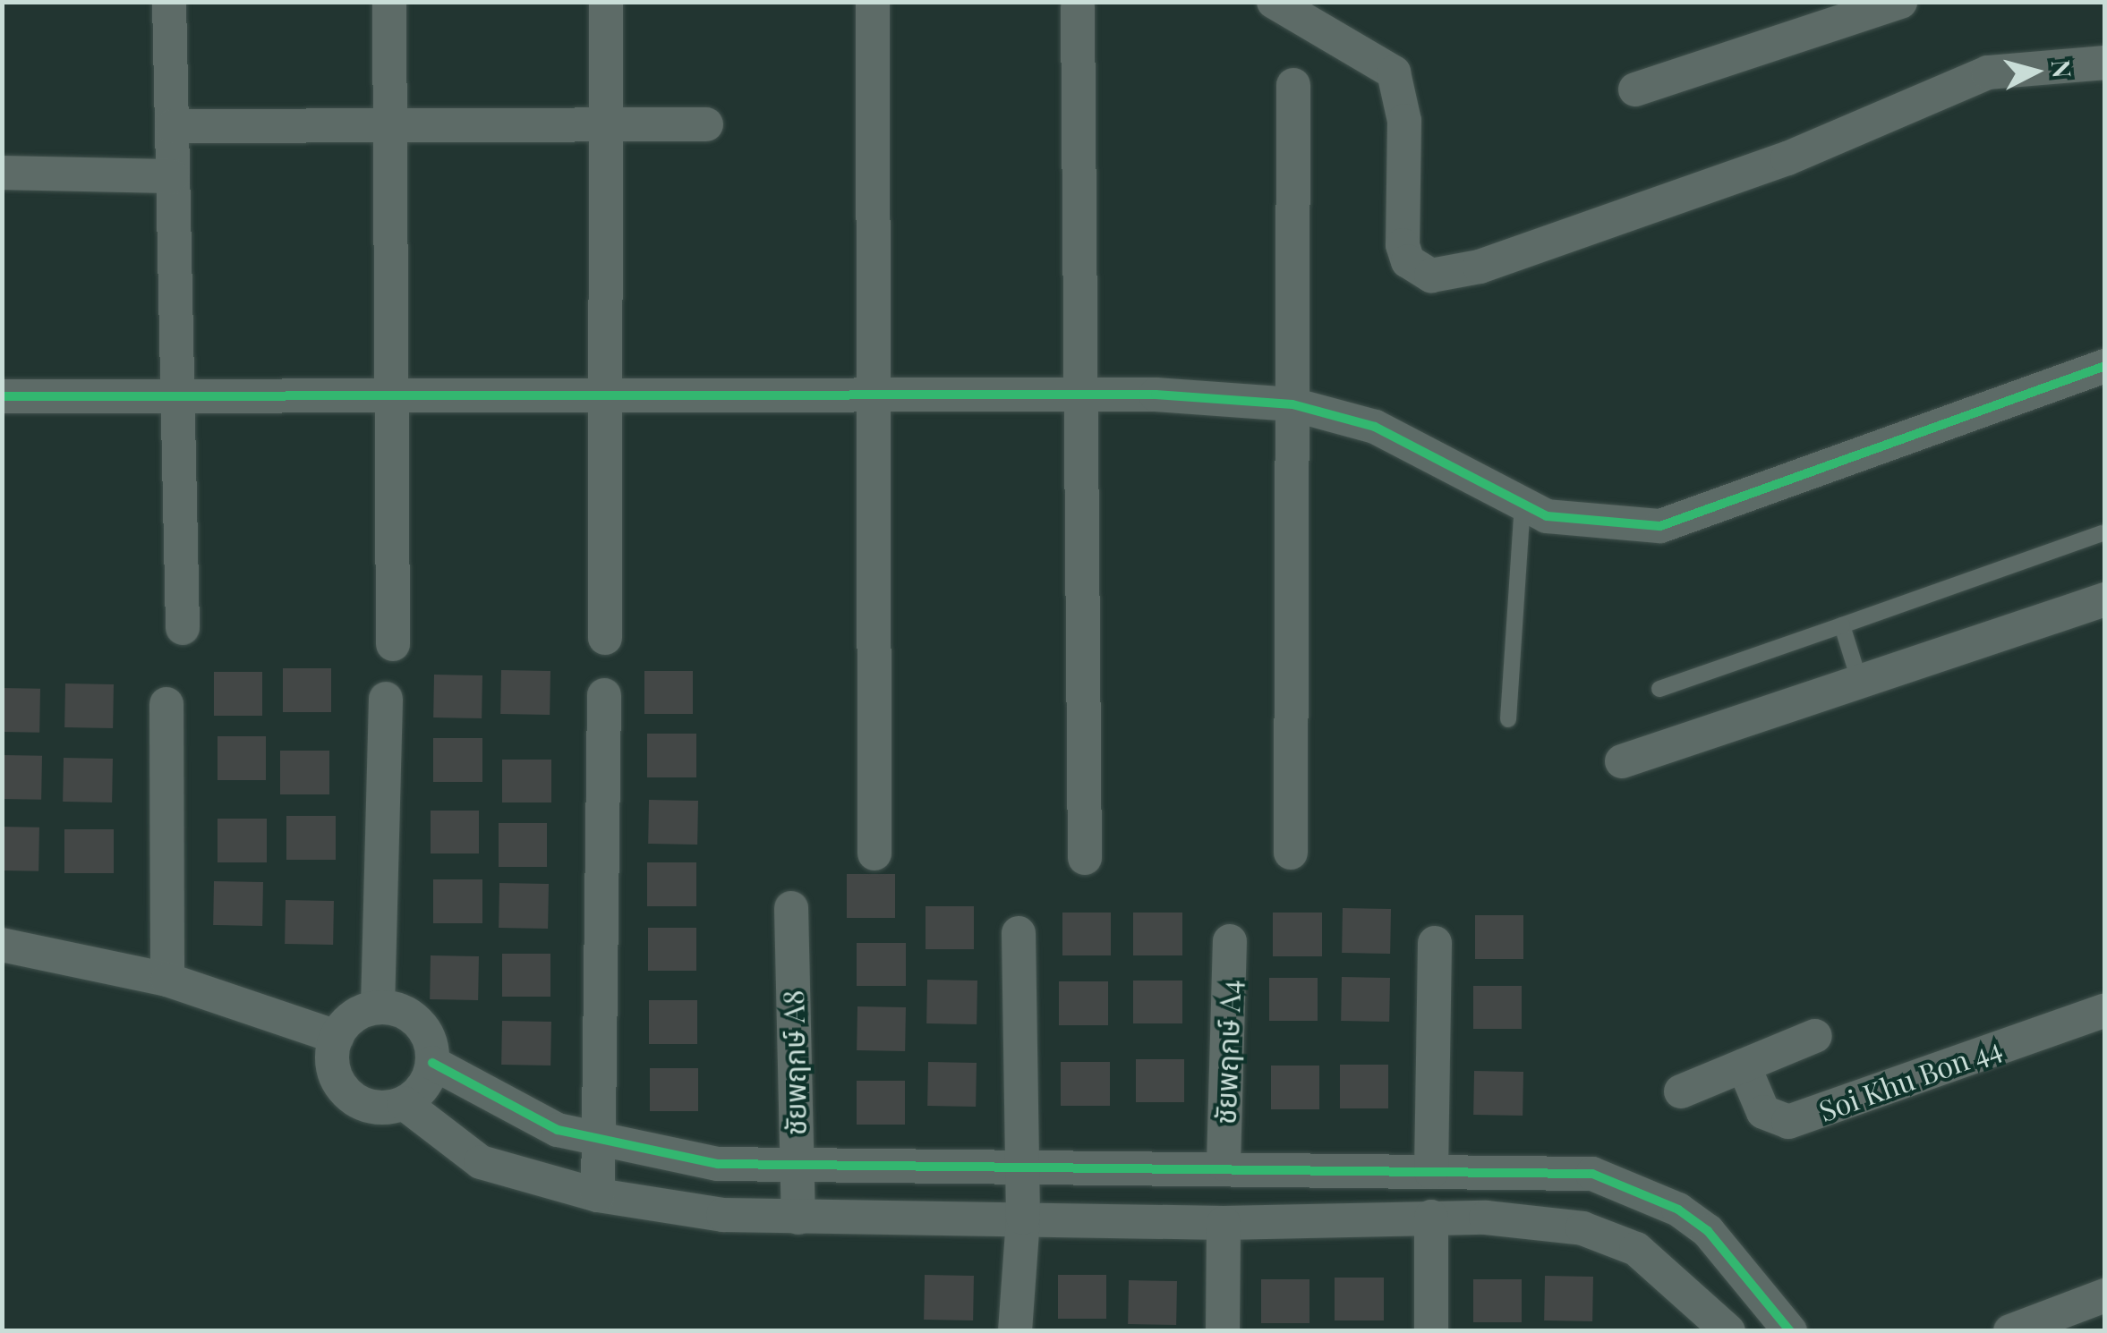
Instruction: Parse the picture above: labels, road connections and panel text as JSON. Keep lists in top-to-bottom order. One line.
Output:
{"streets":{"street":["ชัยพฤกษ์ A4","ชัยพฤกษ์ A8","Soi Khu Bon 44"]},"north":"right"}
